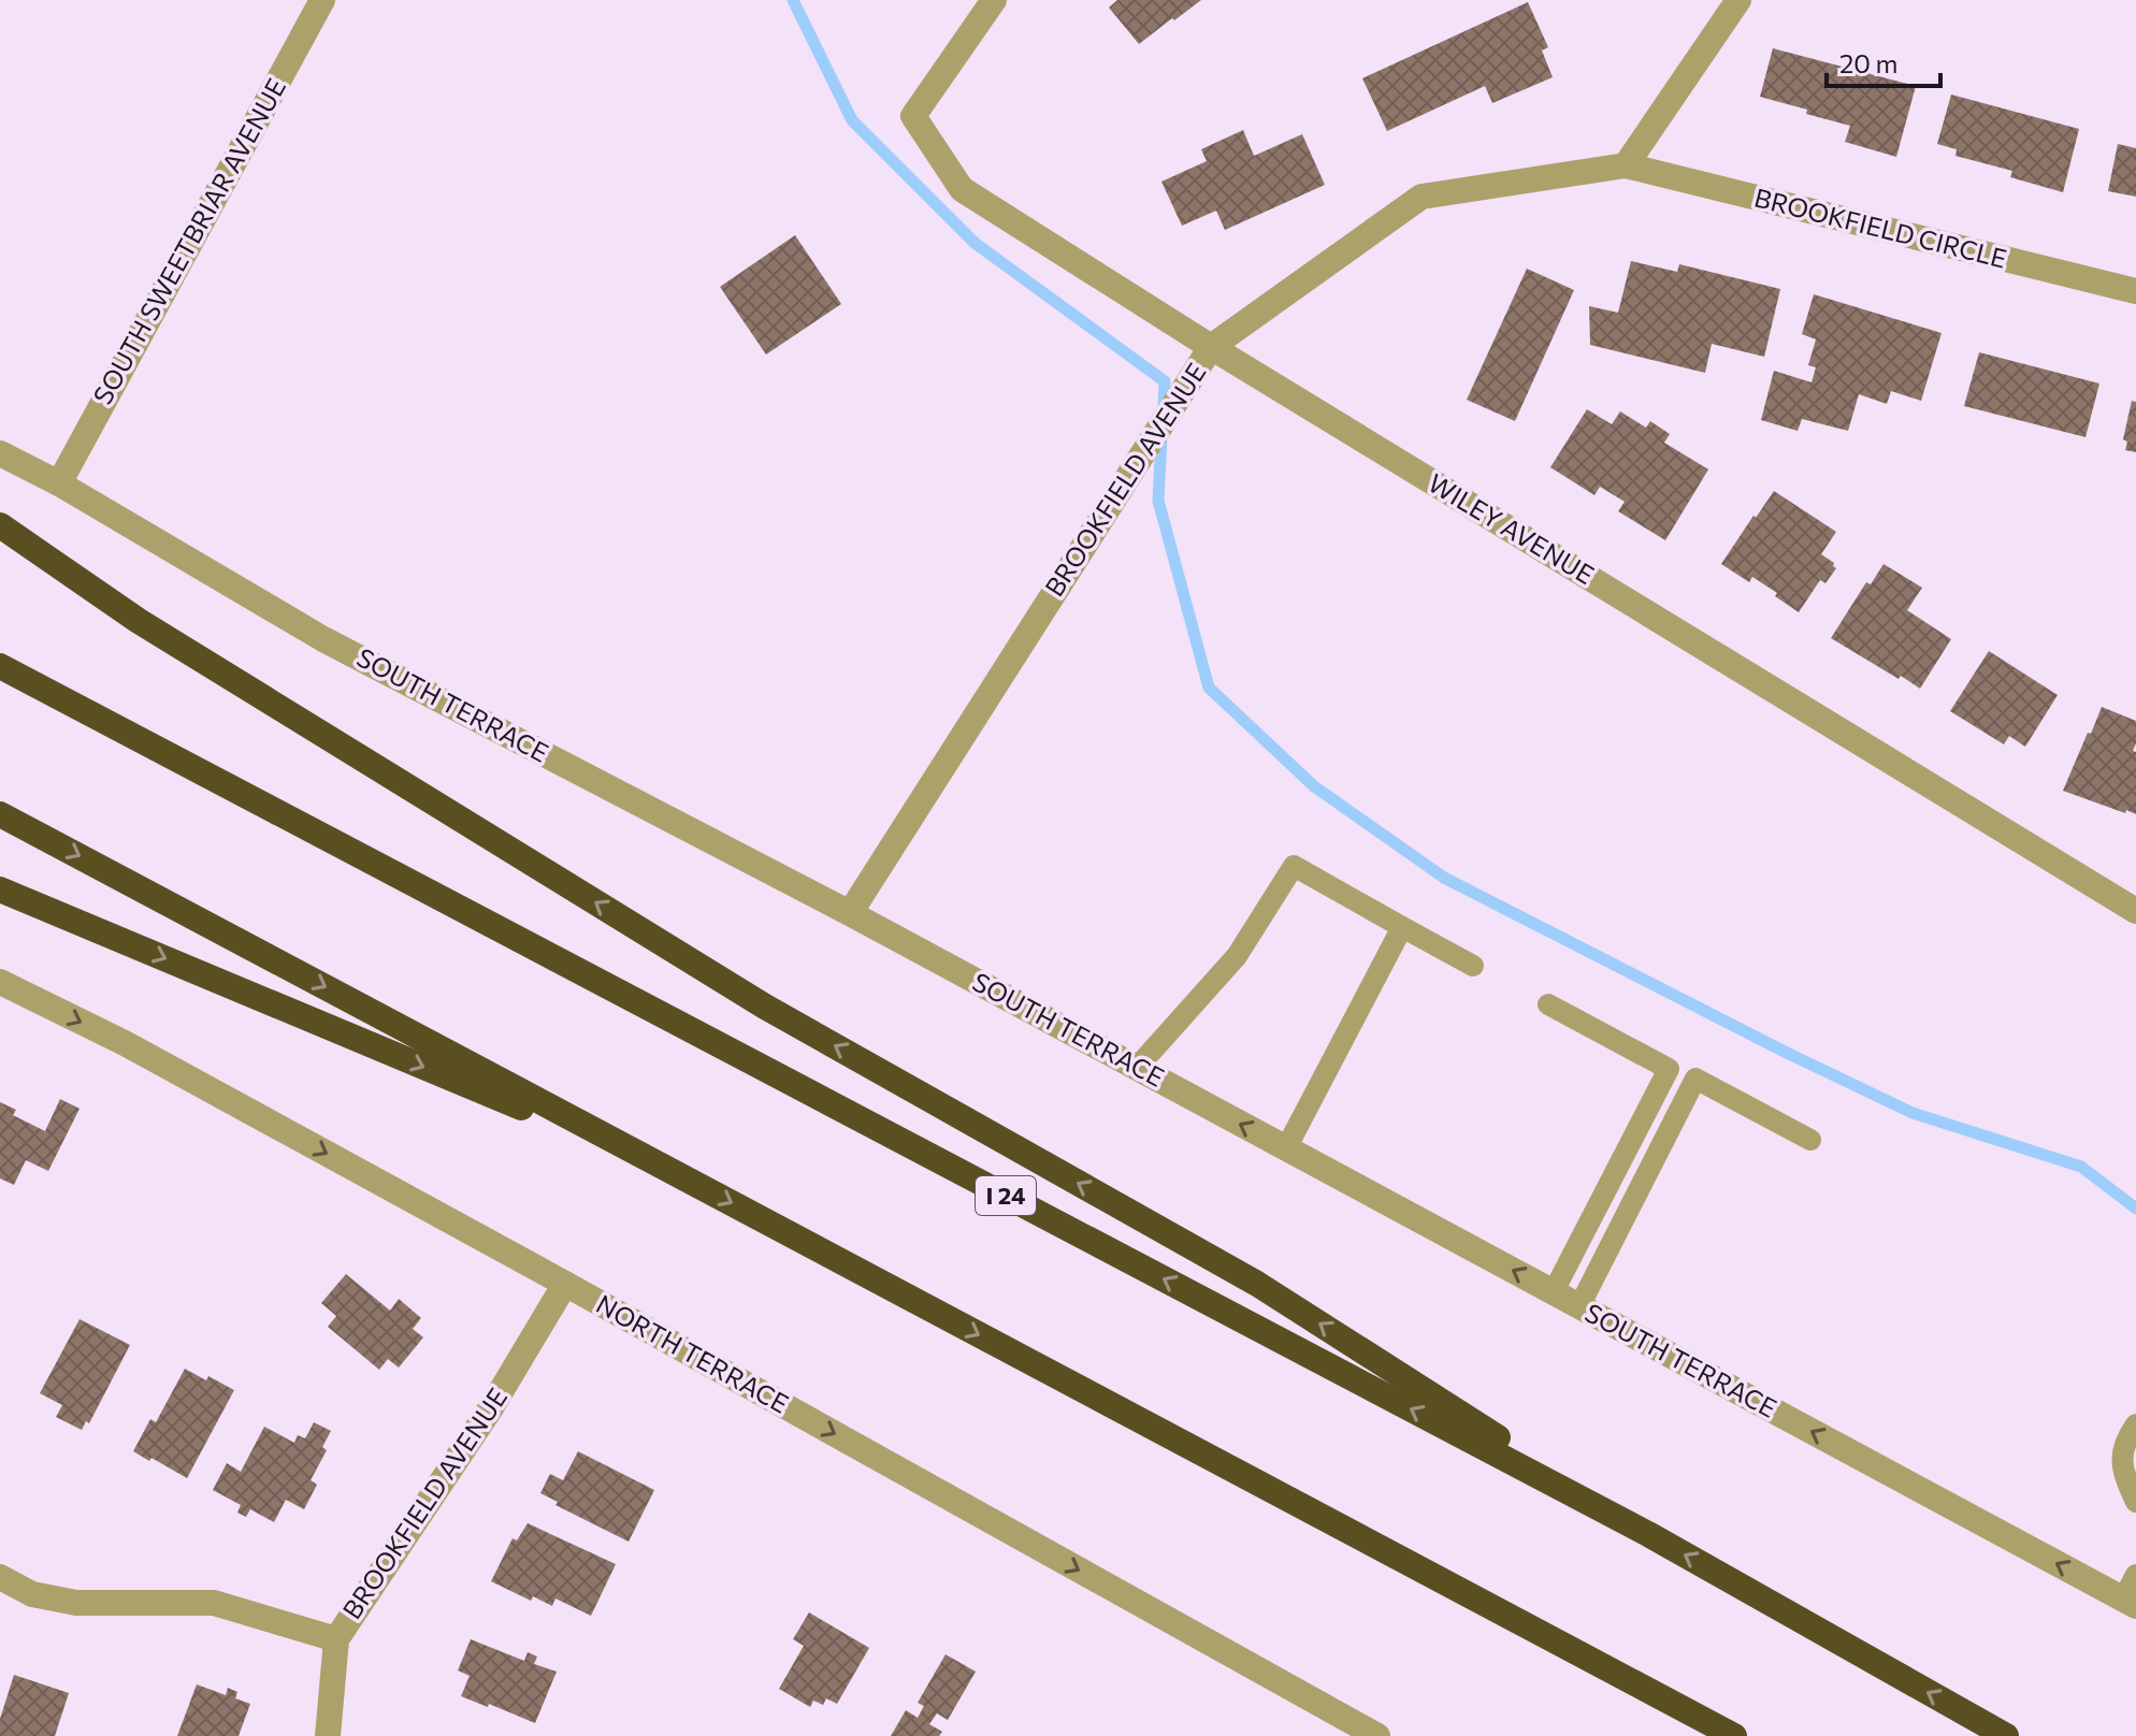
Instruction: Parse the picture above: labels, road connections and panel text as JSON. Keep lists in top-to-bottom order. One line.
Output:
{"streets":{"highway":["I 24"],"street":["BROOKFIELD CIRCLE","SOUTH SWEETBRIAR AVENUE","BROOKFIELD AVENUE","WILEY AVENUE","SOUTH TERRACE","NORTH TERRACE"]},"crossings":[["BROOKFIELD CIRCLE","BROOKFIELD AVENUE"],["SOUTH SWEETBRIAR AVENUE","SOUTH TERRACE"],["BROOKFIELD AVENUE","WILEY AVENUE"],["BROOKFIELD AVENUE","SOUTH TERRACE"],["BROOKFIELD AVENUE","NORTH TERRACE"]],"one_way":["SOUTH TERRACE","NORTH TERRACE"],"scale_bar":"20 m"}
